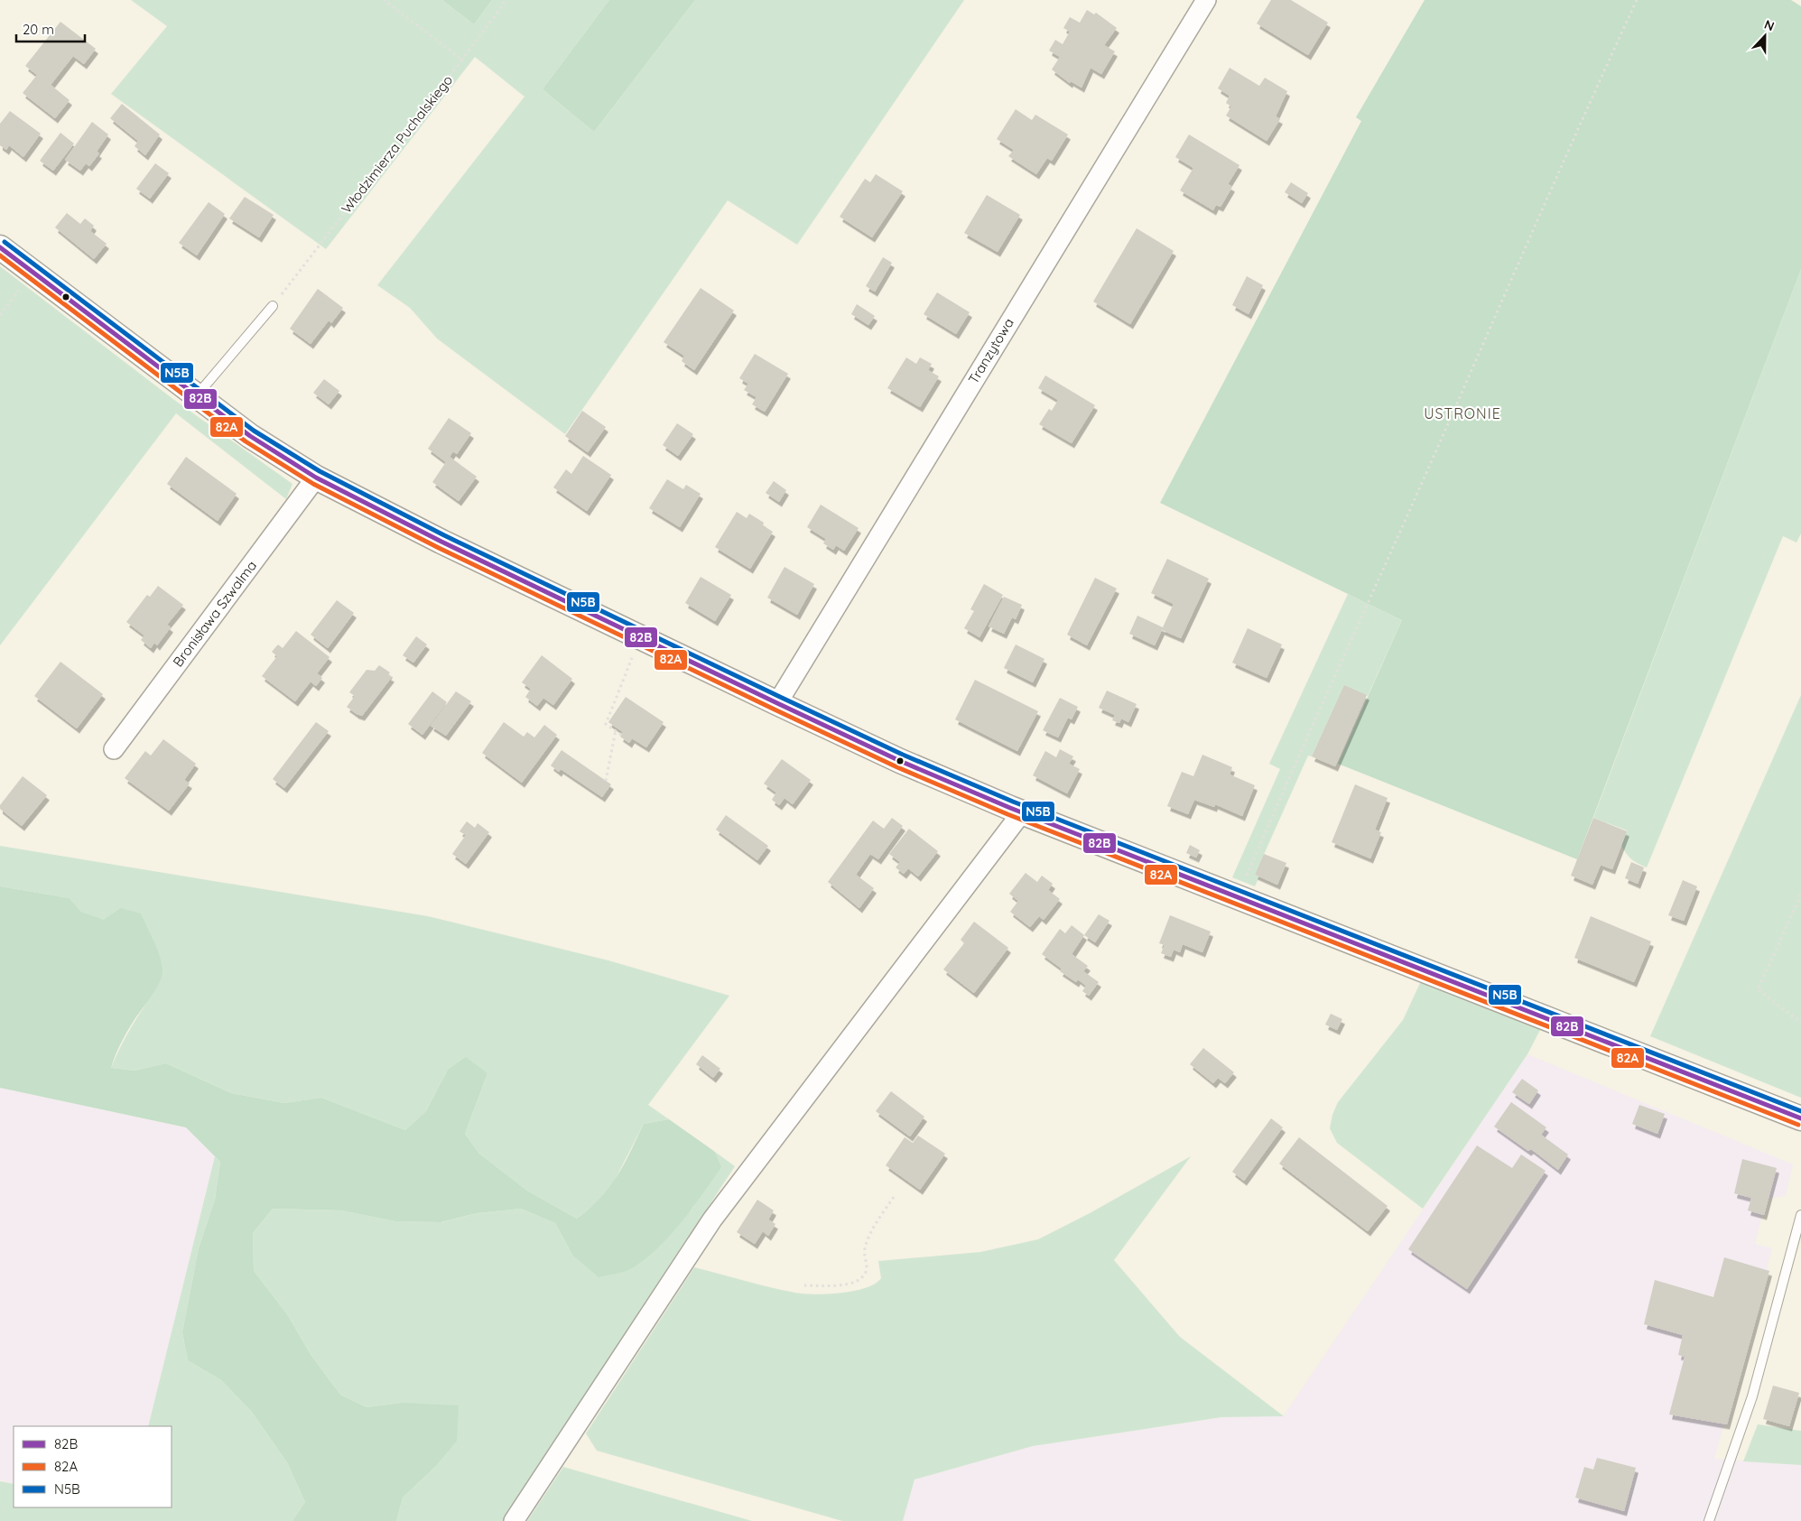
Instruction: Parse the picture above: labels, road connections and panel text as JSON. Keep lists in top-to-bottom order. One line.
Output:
{"streets":{"street":["Tranzytowa","Bronisława Szwalma"]},"districts":["USTRONIE"],"lines":["transit line N5B","transit line 82B","transit line 82A"],"legend":["82B","82A","N5B"],"scale_bar":"20 m","north":"top"}
